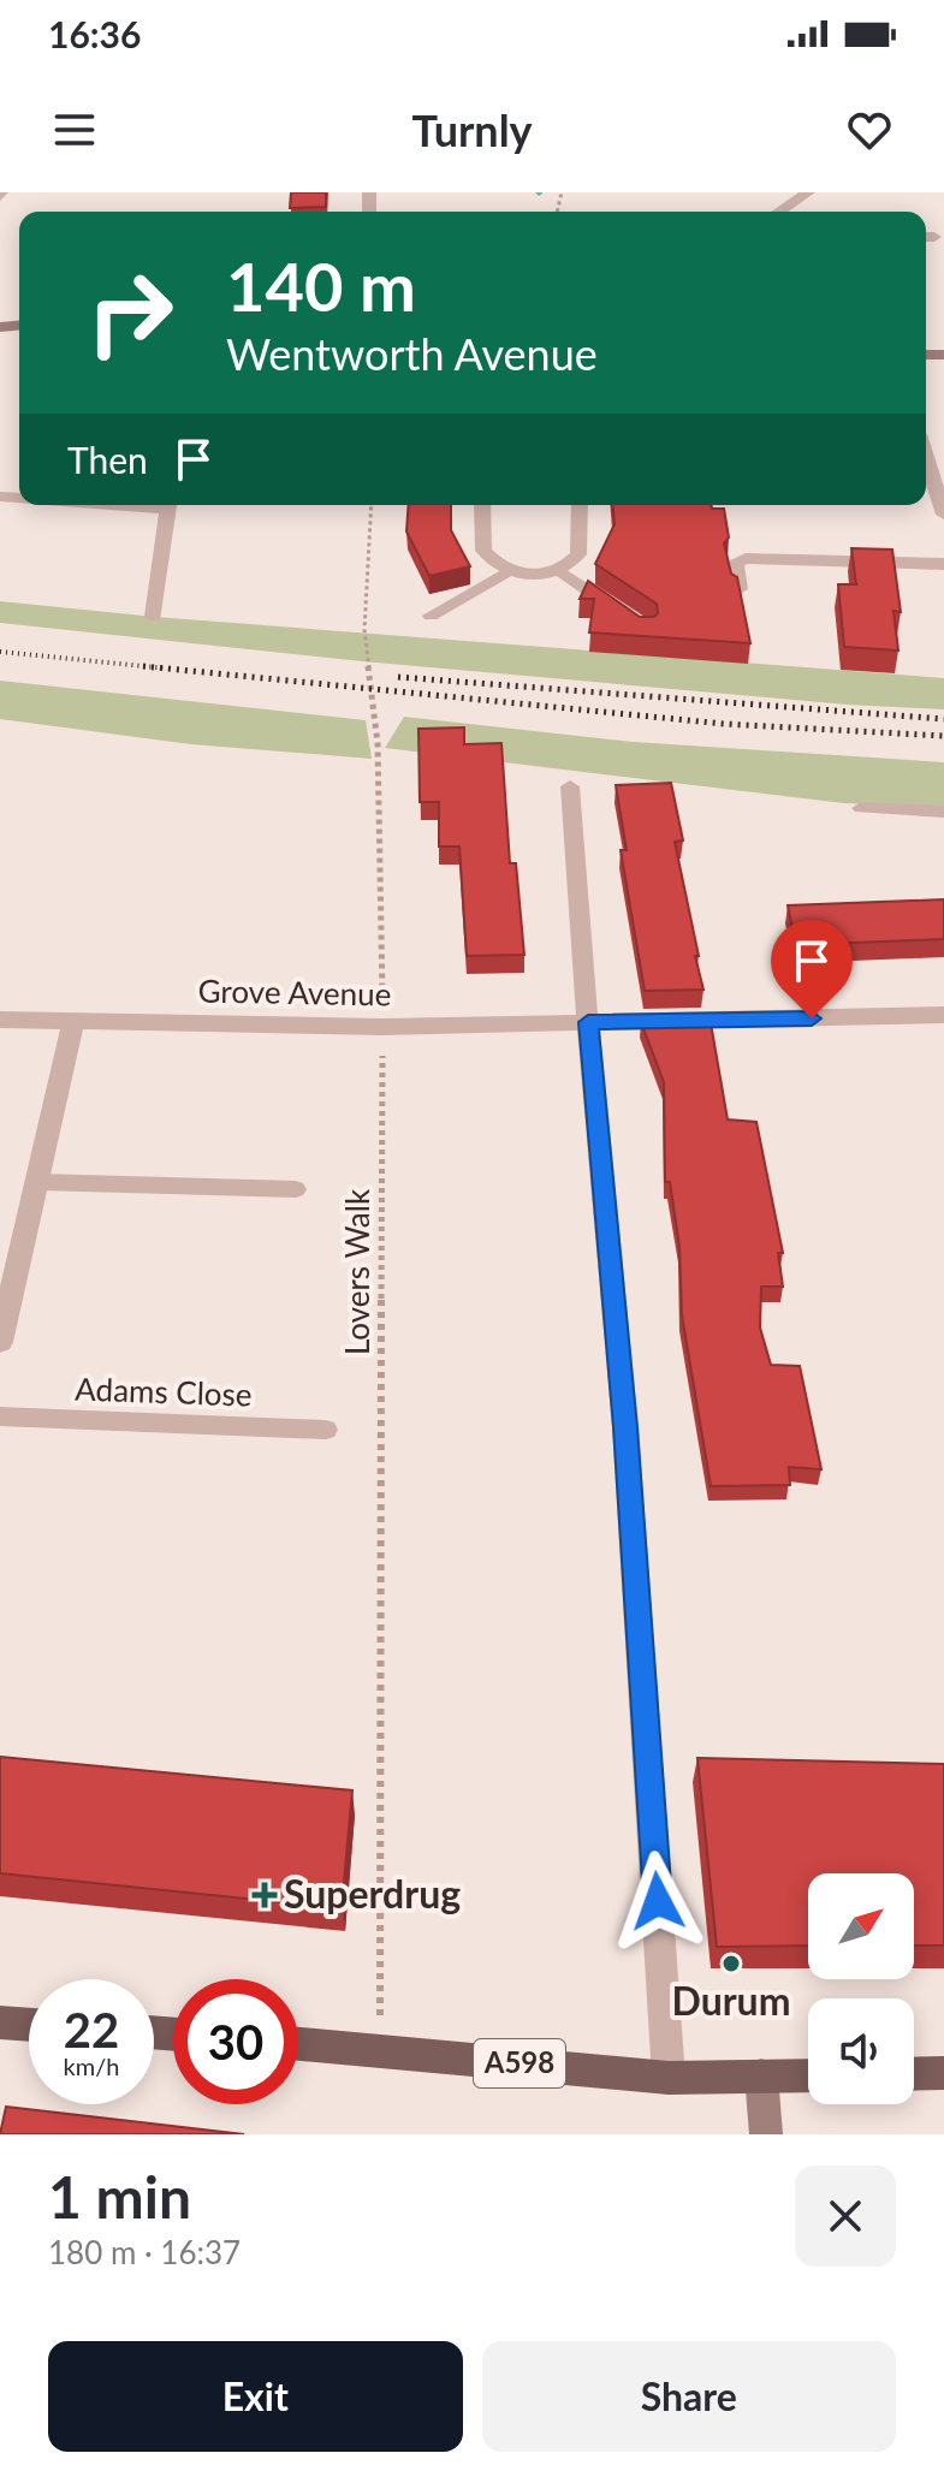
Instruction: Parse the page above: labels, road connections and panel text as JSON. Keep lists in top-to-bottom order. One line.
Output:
{"streets":{"main road":["A598"],"street":["Grove Avenue"],"lane":["Adams Close"],"path":["Lovers Walk"]},"crossings":[["Grove Avenue","Lovers Walk"],["Lovers Walk","A598"]],"places":{"health":["Superdrug"],"other":["Durum"]},"north":"top right","page":{"status":"16:36","header":"Turnly","turn":["140 m","Wentworth Avenue"],"then":"Then","speed":"22 km/h","limit":"30","heading":["1 min","180 m · 16:37"],"buttons":["Exit","Share"]}}
